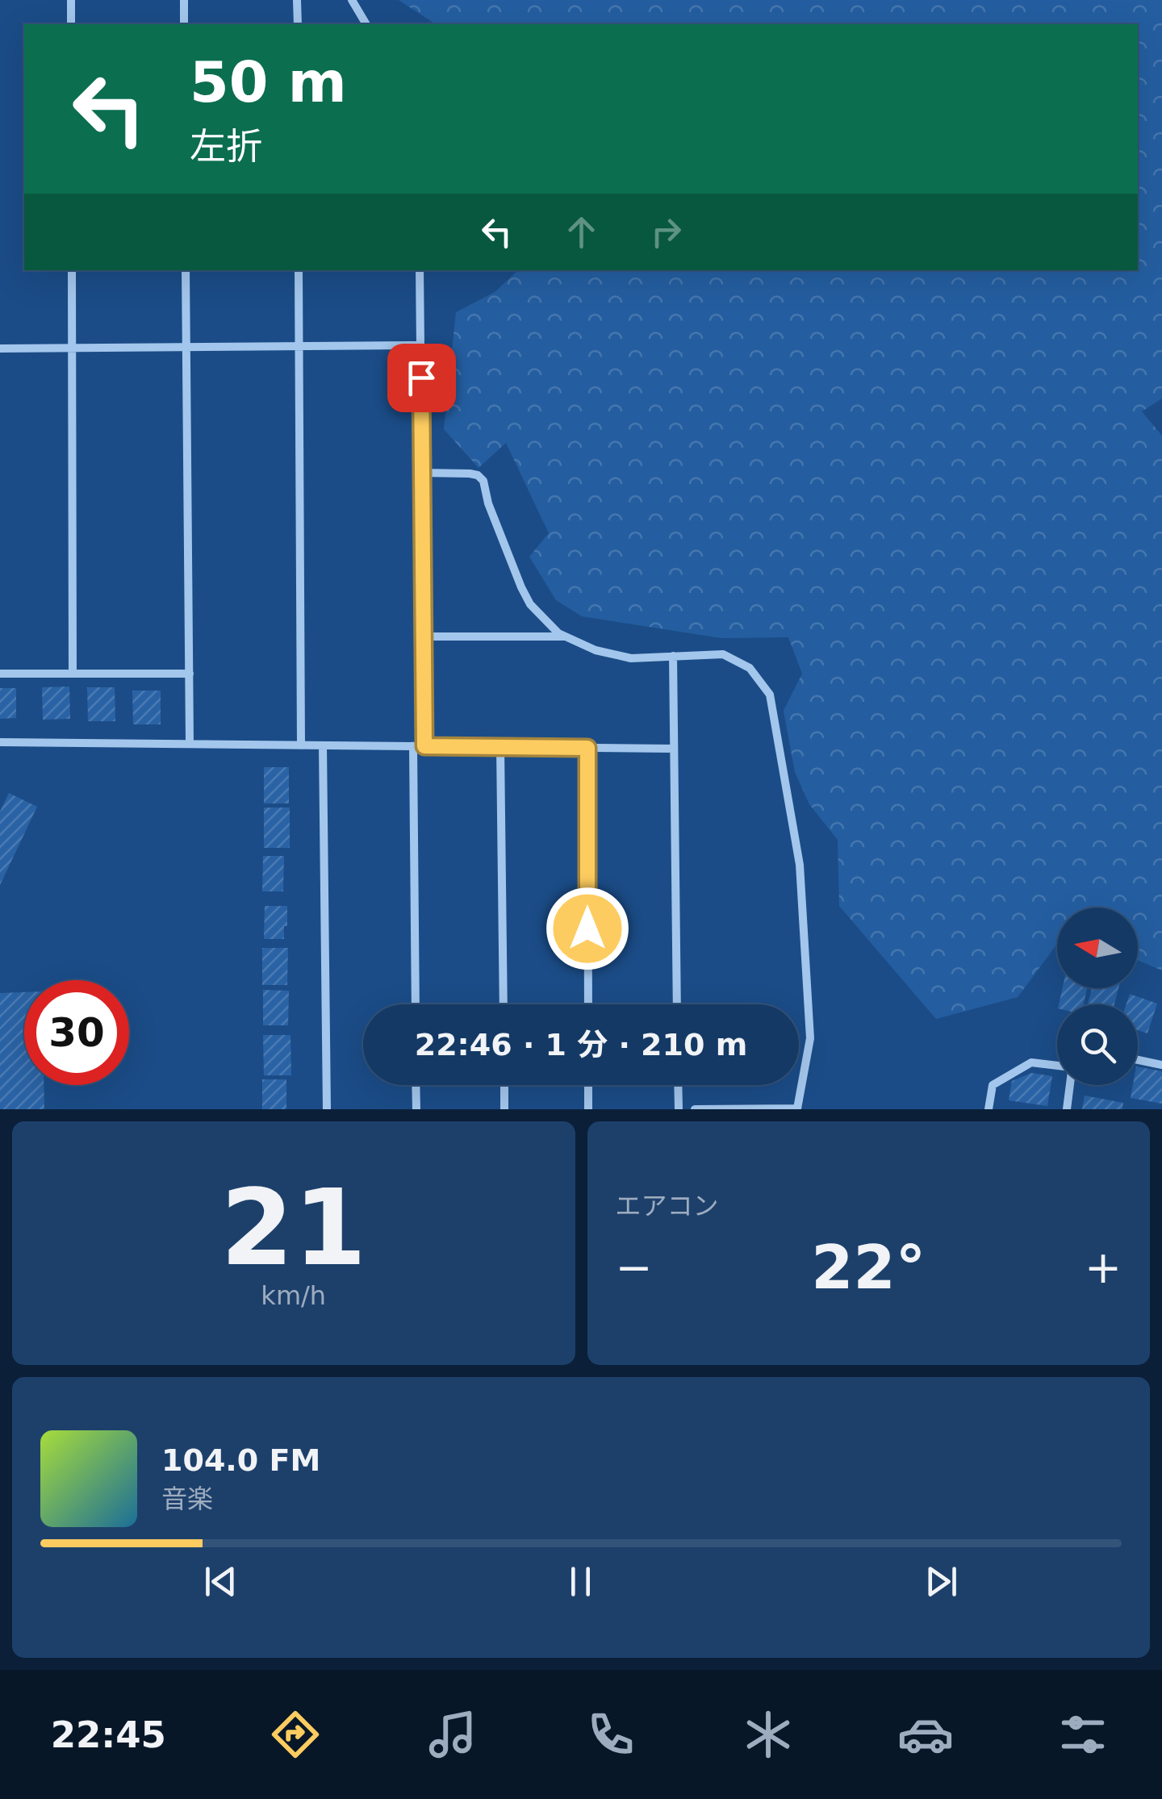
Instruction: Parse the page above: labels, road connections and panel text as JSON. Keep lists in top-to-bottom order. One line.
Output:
{"north":"left","page":{"turn":["50 m","左折"],"limit":"30","trip":"22:46 · 1 分 · 210 m","tile":[["21","km/h"],"エアコン"],"heat":["−","22°","+"],"song":["104.0 FM","音楽"],"tabs":"22:45"}}
